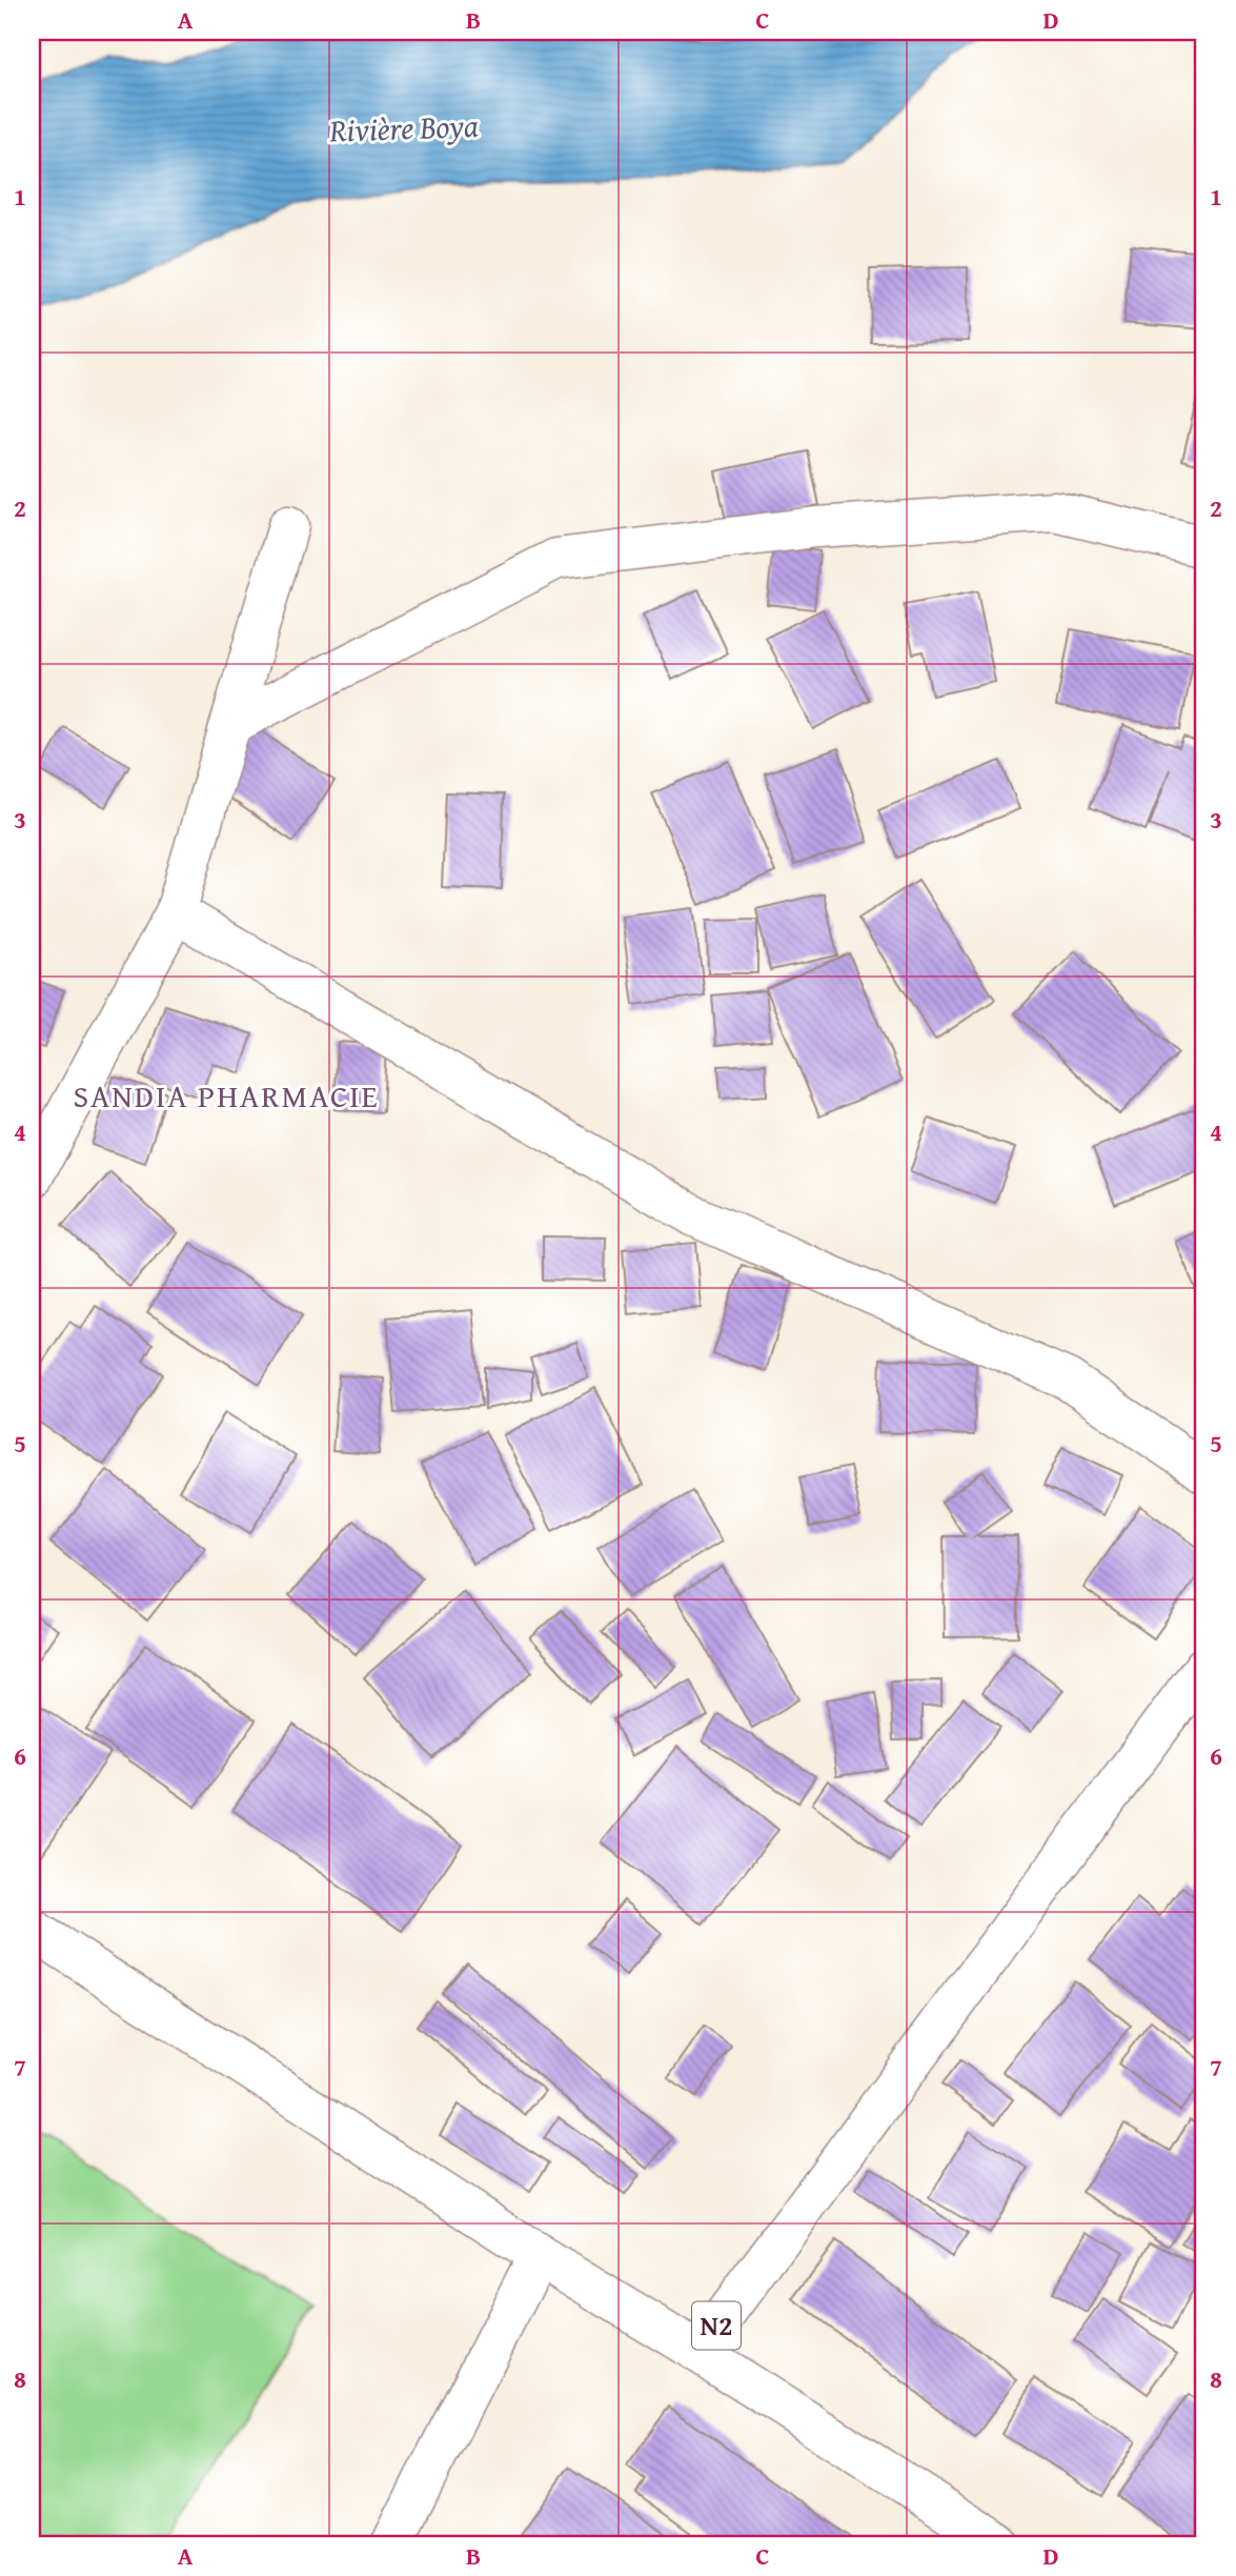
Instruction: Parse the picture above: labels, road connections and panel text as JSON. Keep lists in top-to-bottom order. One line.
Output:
{"streets":{"main road":["N2"]},"districts":["SANDIA PHARMACIE"],"water":["Rivière Boya"],"grid":{"columns":["A","B","C","D"],"rows":["1","2","3","4","5","6","7","8"]}}
